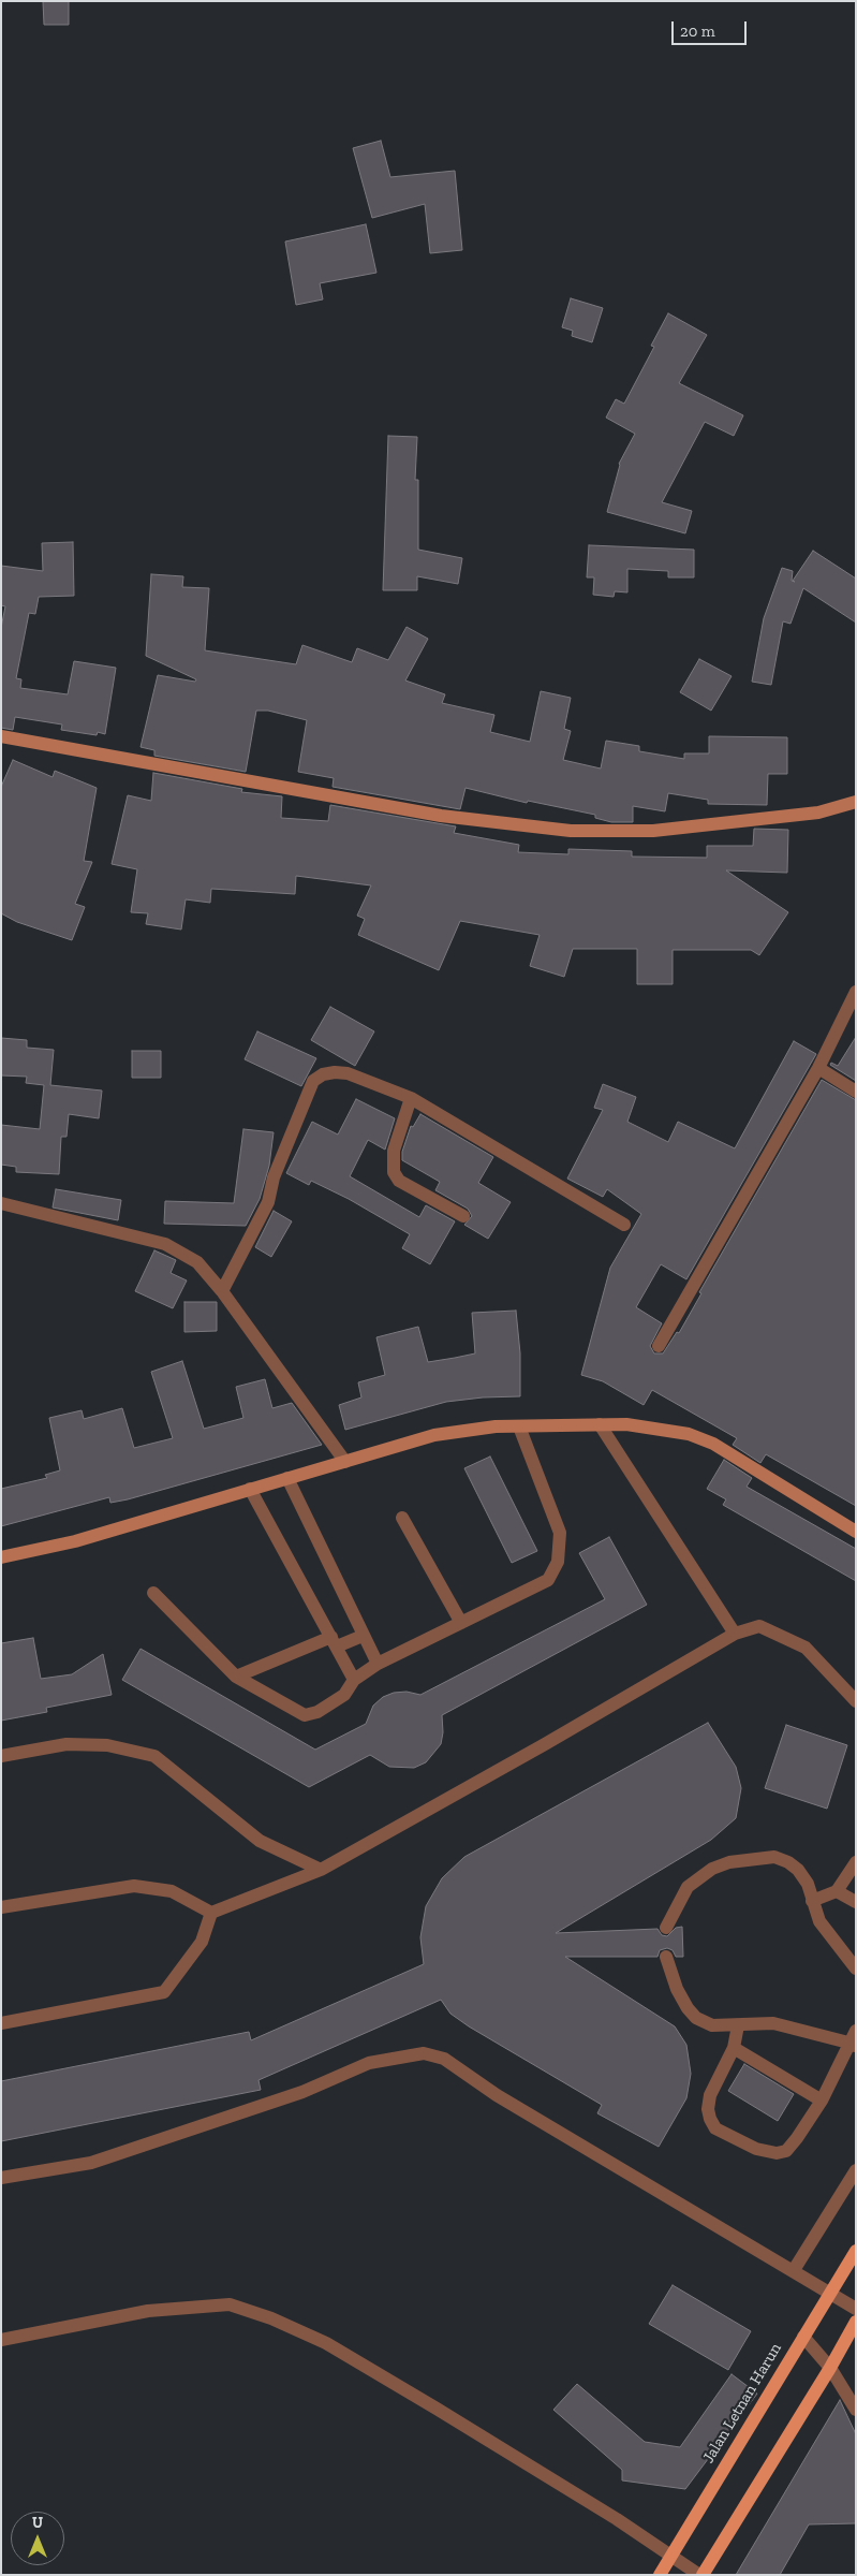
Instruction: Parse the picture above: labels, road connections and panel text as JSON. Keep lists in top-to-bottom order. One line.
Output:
{"streets":{"main road":["Jalan Letnan Harun"]},"scale_bar":"20 m","north":"top"}
